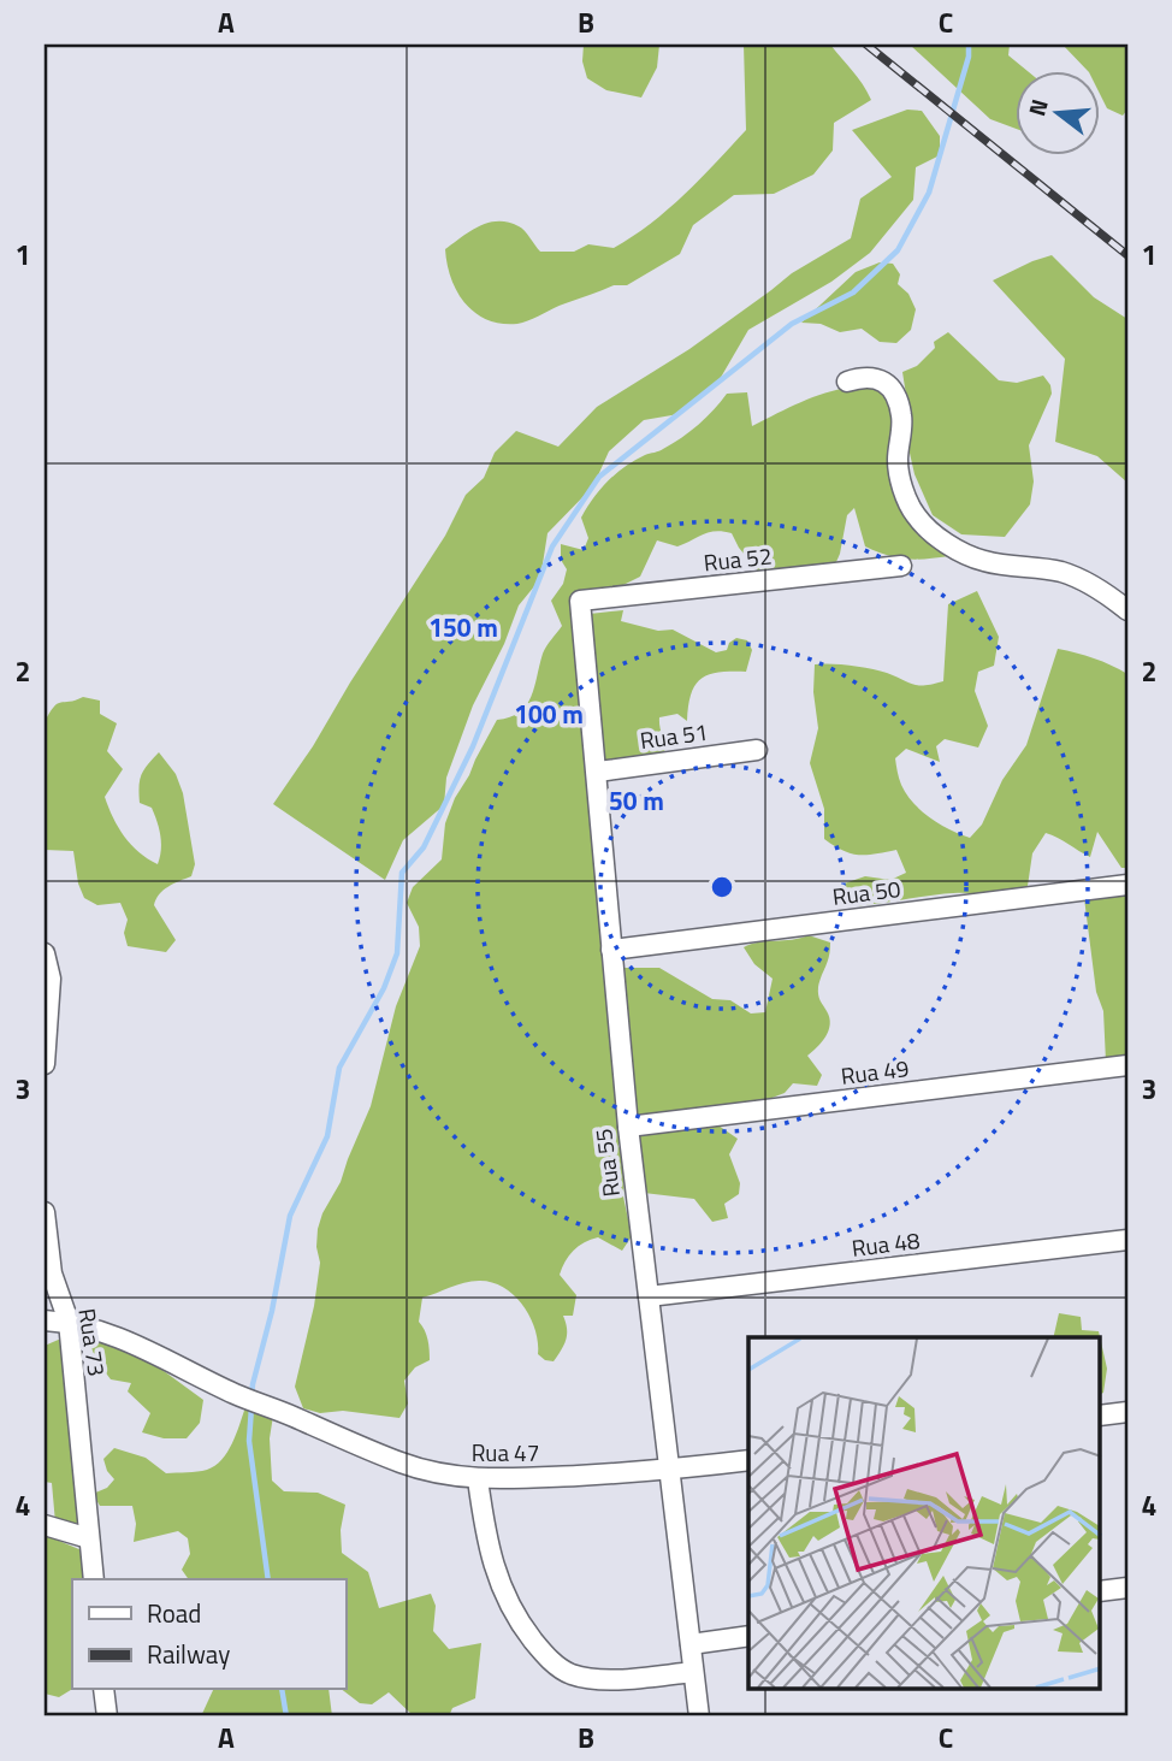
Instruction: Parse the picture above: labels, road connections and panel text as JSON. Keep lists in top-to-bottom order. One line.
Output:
{"streets":{"street":["Rua 52","Rua 51","Rua 50","Rua 49","Rua 55","Rua 48","Rua 73","Rua 47"]},"crossings":[["Rua 52","Rua 55"],["Rua 51","Rua 55"],["Rua 50","Rua 55"],["Rua 49","Rua 55"],["Rua 55","Rua 48"],["Rua 55","Rua 47"],["Rua 73","Rua 47"]],"legend":["Road","Railway"],"north":"left","grid":{"columns":["A","B","C"],"rows":["1","2","3","4"]},"rings":["150 m","100 m","50 m"]}
